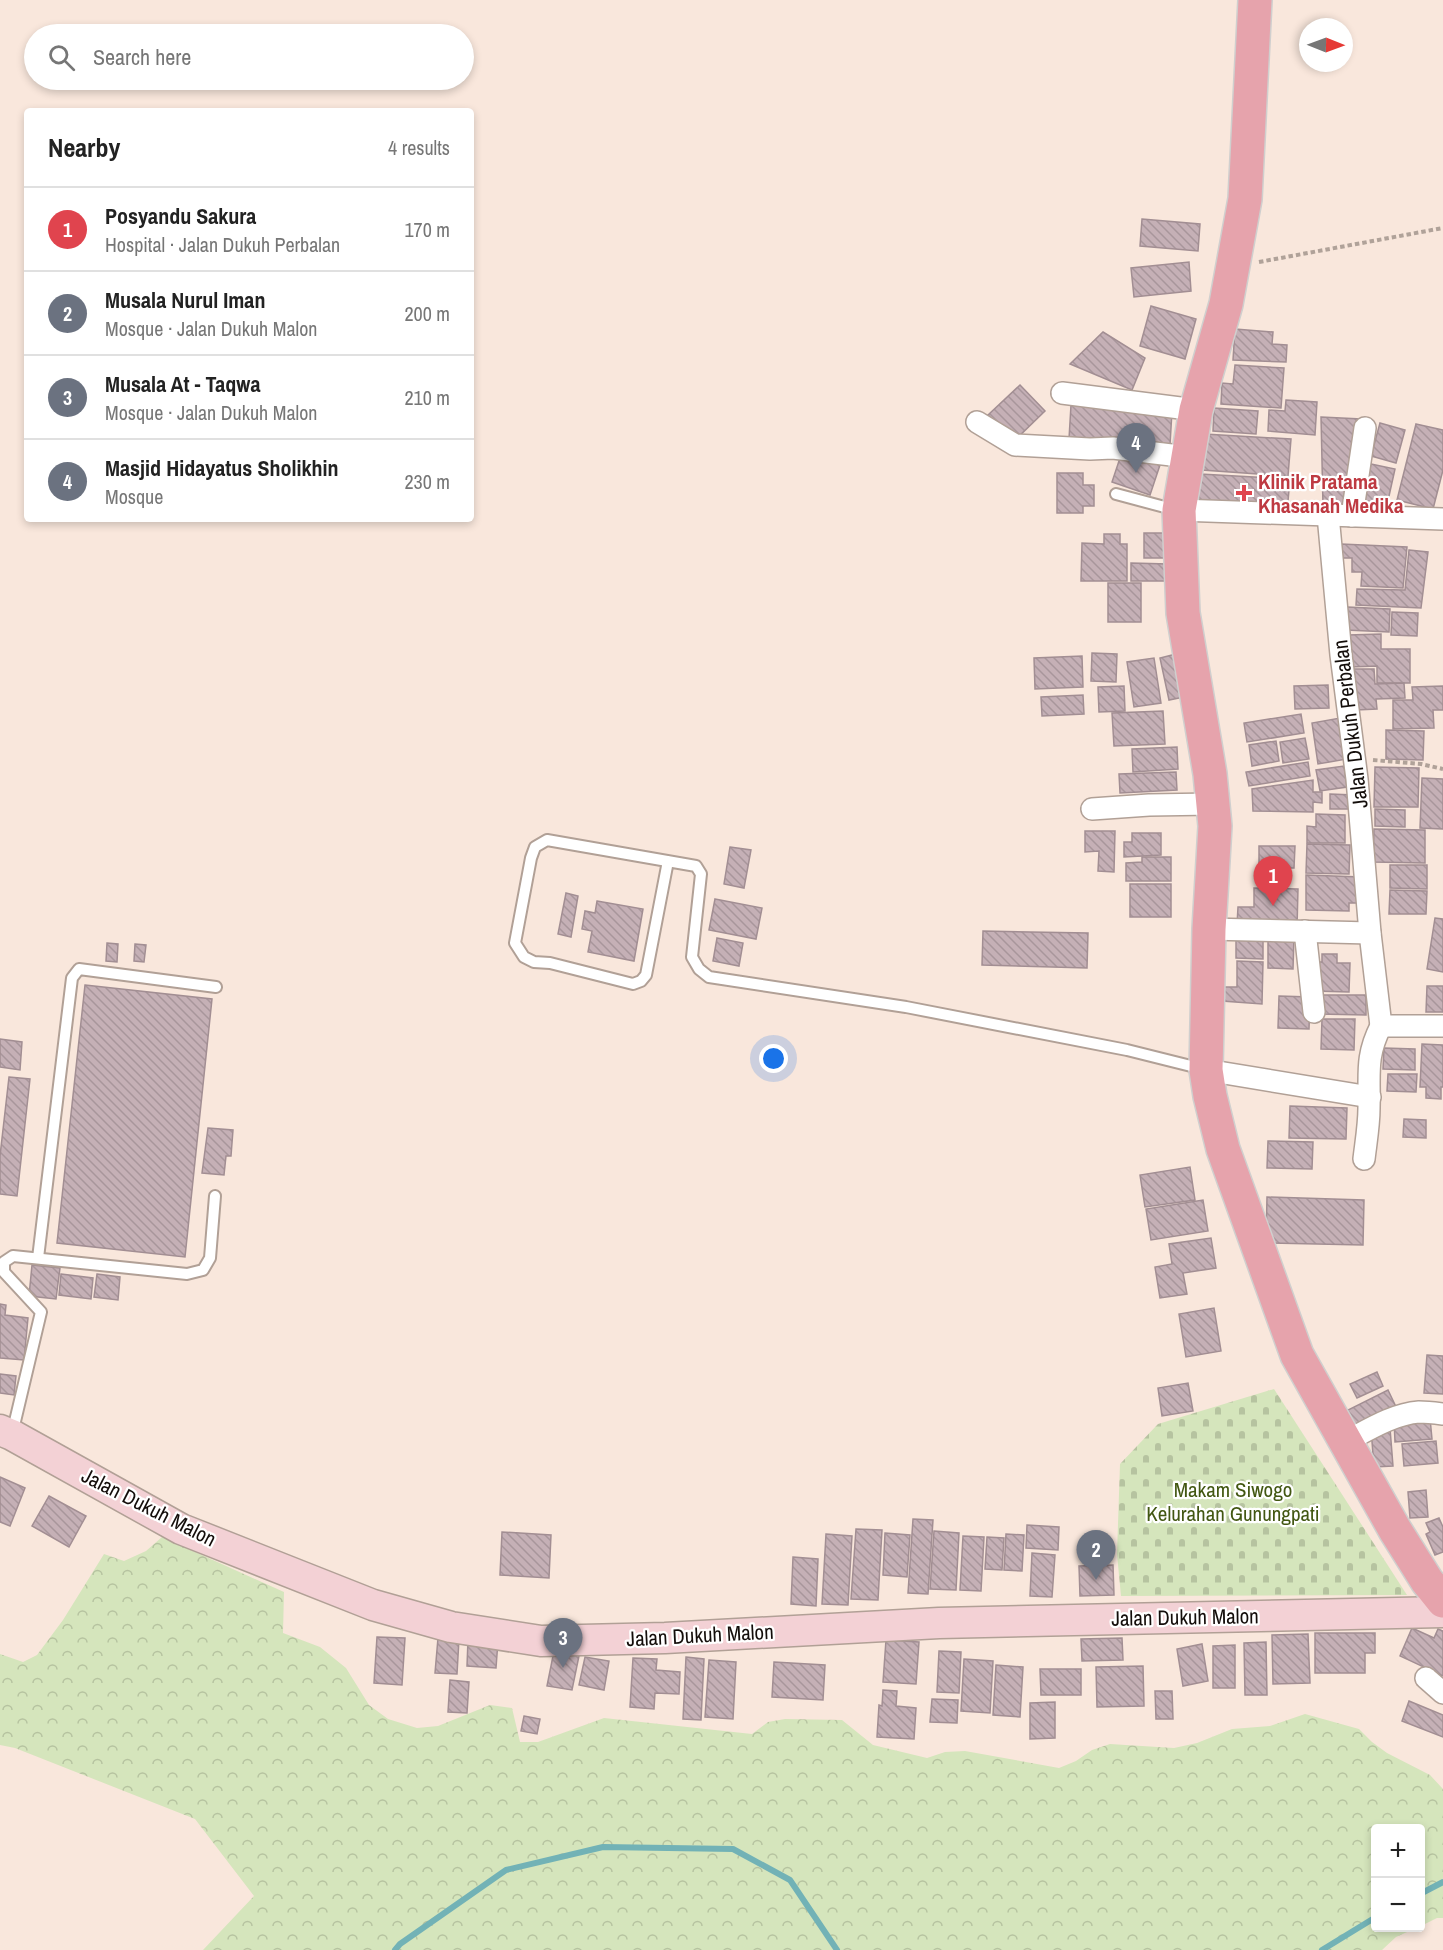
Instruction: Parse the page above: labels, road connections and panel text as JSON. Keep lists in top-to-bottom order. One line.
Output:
{"streets":{"street":["Jalan Dukuh Perbalan","Jalan Dukuh Malon"]},"parks":["Makam Siwogo Kelurahan Gunungpati"],"places":{"health":["Klinik Pratama Khasanah Medika"]},"north":"right","page":{"search":"Search here","heading":["Nearby","4 results"],"list":[{"mark":"1","name":"Posyandu Sakura","note":"Hospital · Jalan Dukuh Perbalan","value":"170 m"},{"mark":"2","name":"Musala Nurul Iman","note":"Mosque · Jalan Dukuh Malon","value":"200 m"},{"mark":"3","name":"Musala At - Taqwa","note":"Mosque · Jalan Dukuh Malon","value":"210 m"},{"mark":"4","name":"Masjid Hidayatus Sholikhin","note":"Mosque","value":"230 m"}],"pins":["4","1","2","3"],"map_buttons":["+","−"]}}
